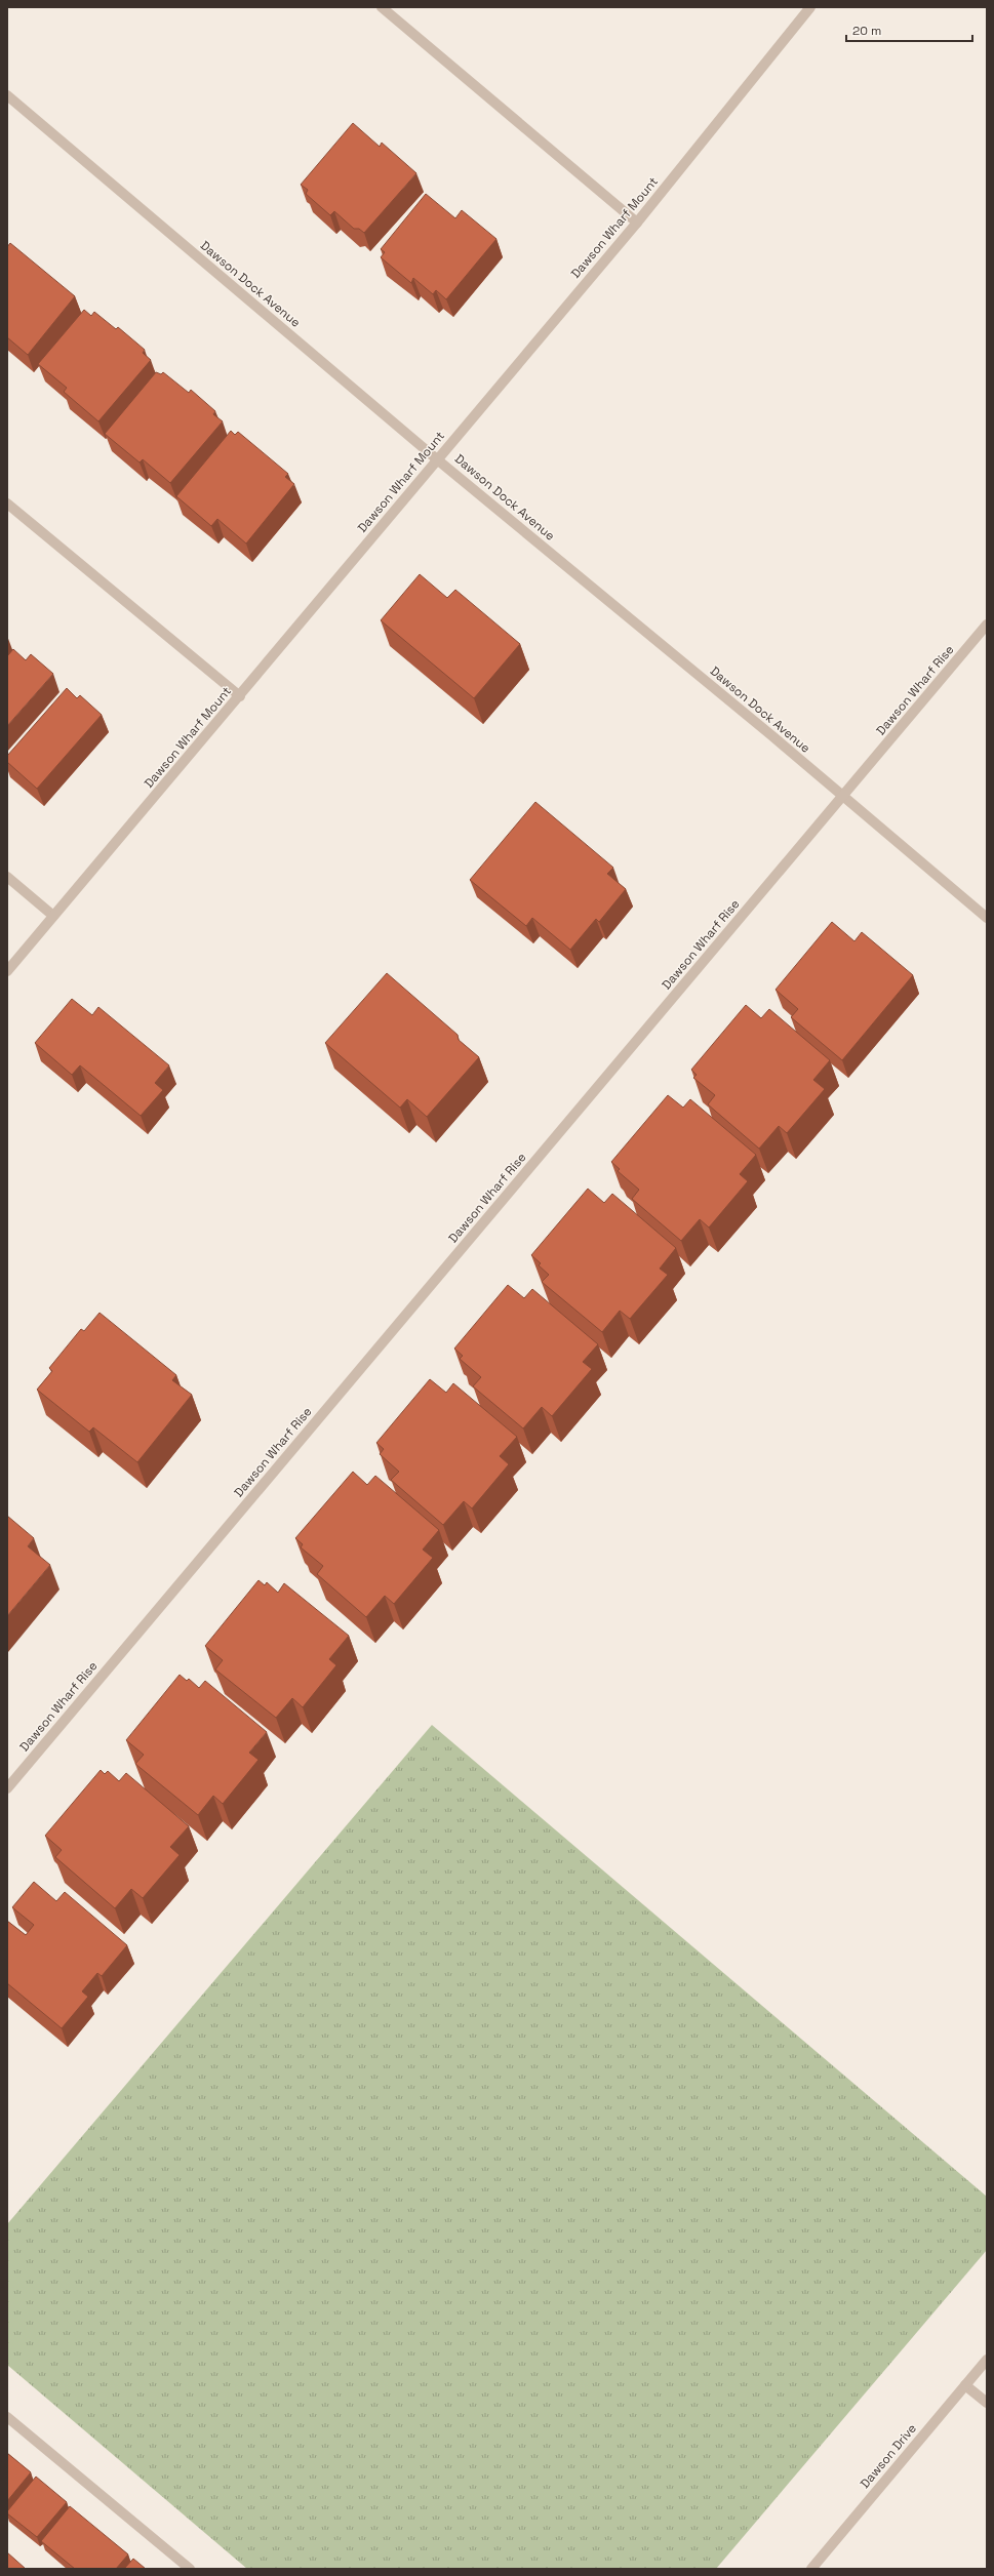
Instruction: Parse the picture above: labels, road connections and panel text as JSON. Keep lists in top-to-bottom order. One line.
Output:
{"streets":{"street":["Dawson Wharf Mount","Dawson Dock Avenue","Dawson Wharf Rise","Dawson Drive"]},"crossings":[["Dawson Wharf Mount","Dawson Dock Avenue"],["Dawson Dock Avenue","Dawson Wharf Rise"]],"scale_bar":"20 m"}
